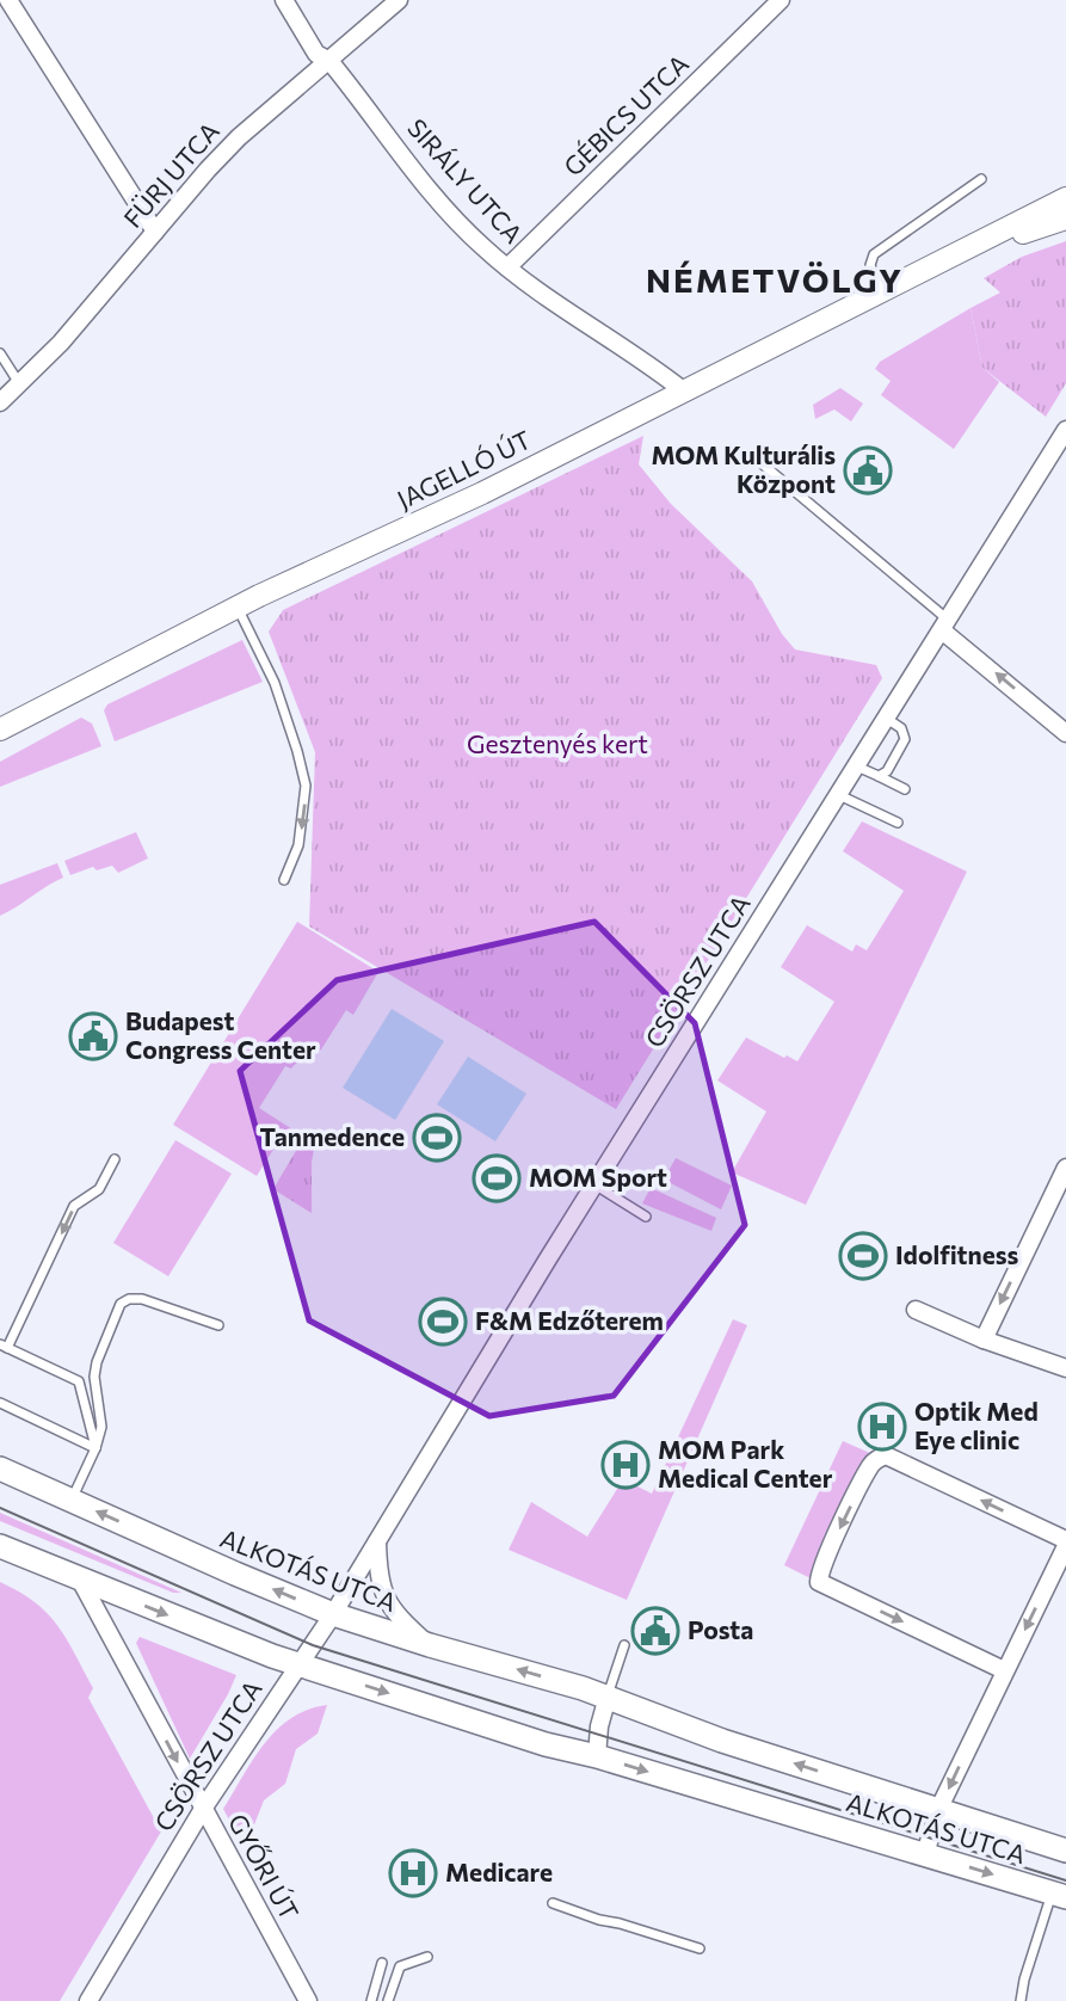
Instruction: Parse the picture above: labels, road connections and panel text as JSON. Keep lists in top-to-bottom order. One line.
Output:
{"streets":{"main road":["ALKOTÁS UTCA"],"street":["GÉBICS UTCA","FÜRJ UTCA","SIRÁLY UTCA","JAGELLÓ ÚT","CSÖRSZ UTCA","GYŐRI ÚT"]},"crossings":[["GÉBICS UTCA","SIRÁLY UTCA"],["FÜRJ UTCA","SIRÁLY UTCA"],["SIRÁLY UTCA","JAGELLÓ ÚT"],["CSÖRSZ UTCA","ALKOTÁS UTCA"],["CSÖRSZ UTCA","GYŐRI ÚT"],["ALKOTÁS UTCA","GYŐRI ÚT"]],"one_way":["GYŐRI ÚT"],"districts":["NÉMETVÖLGY"],"parks":["Gesztenyés kert"],"places":{"public building":["MOM Kulturális Központ","Budapest Congress Center","Posta"],"sports":["Tanmedence","MOM Sport","Idolfitness","F&M Edzőterem"],"hospital":["Optik Med Eye clinic","MOM Park Medical Center","Medicare"]}}
